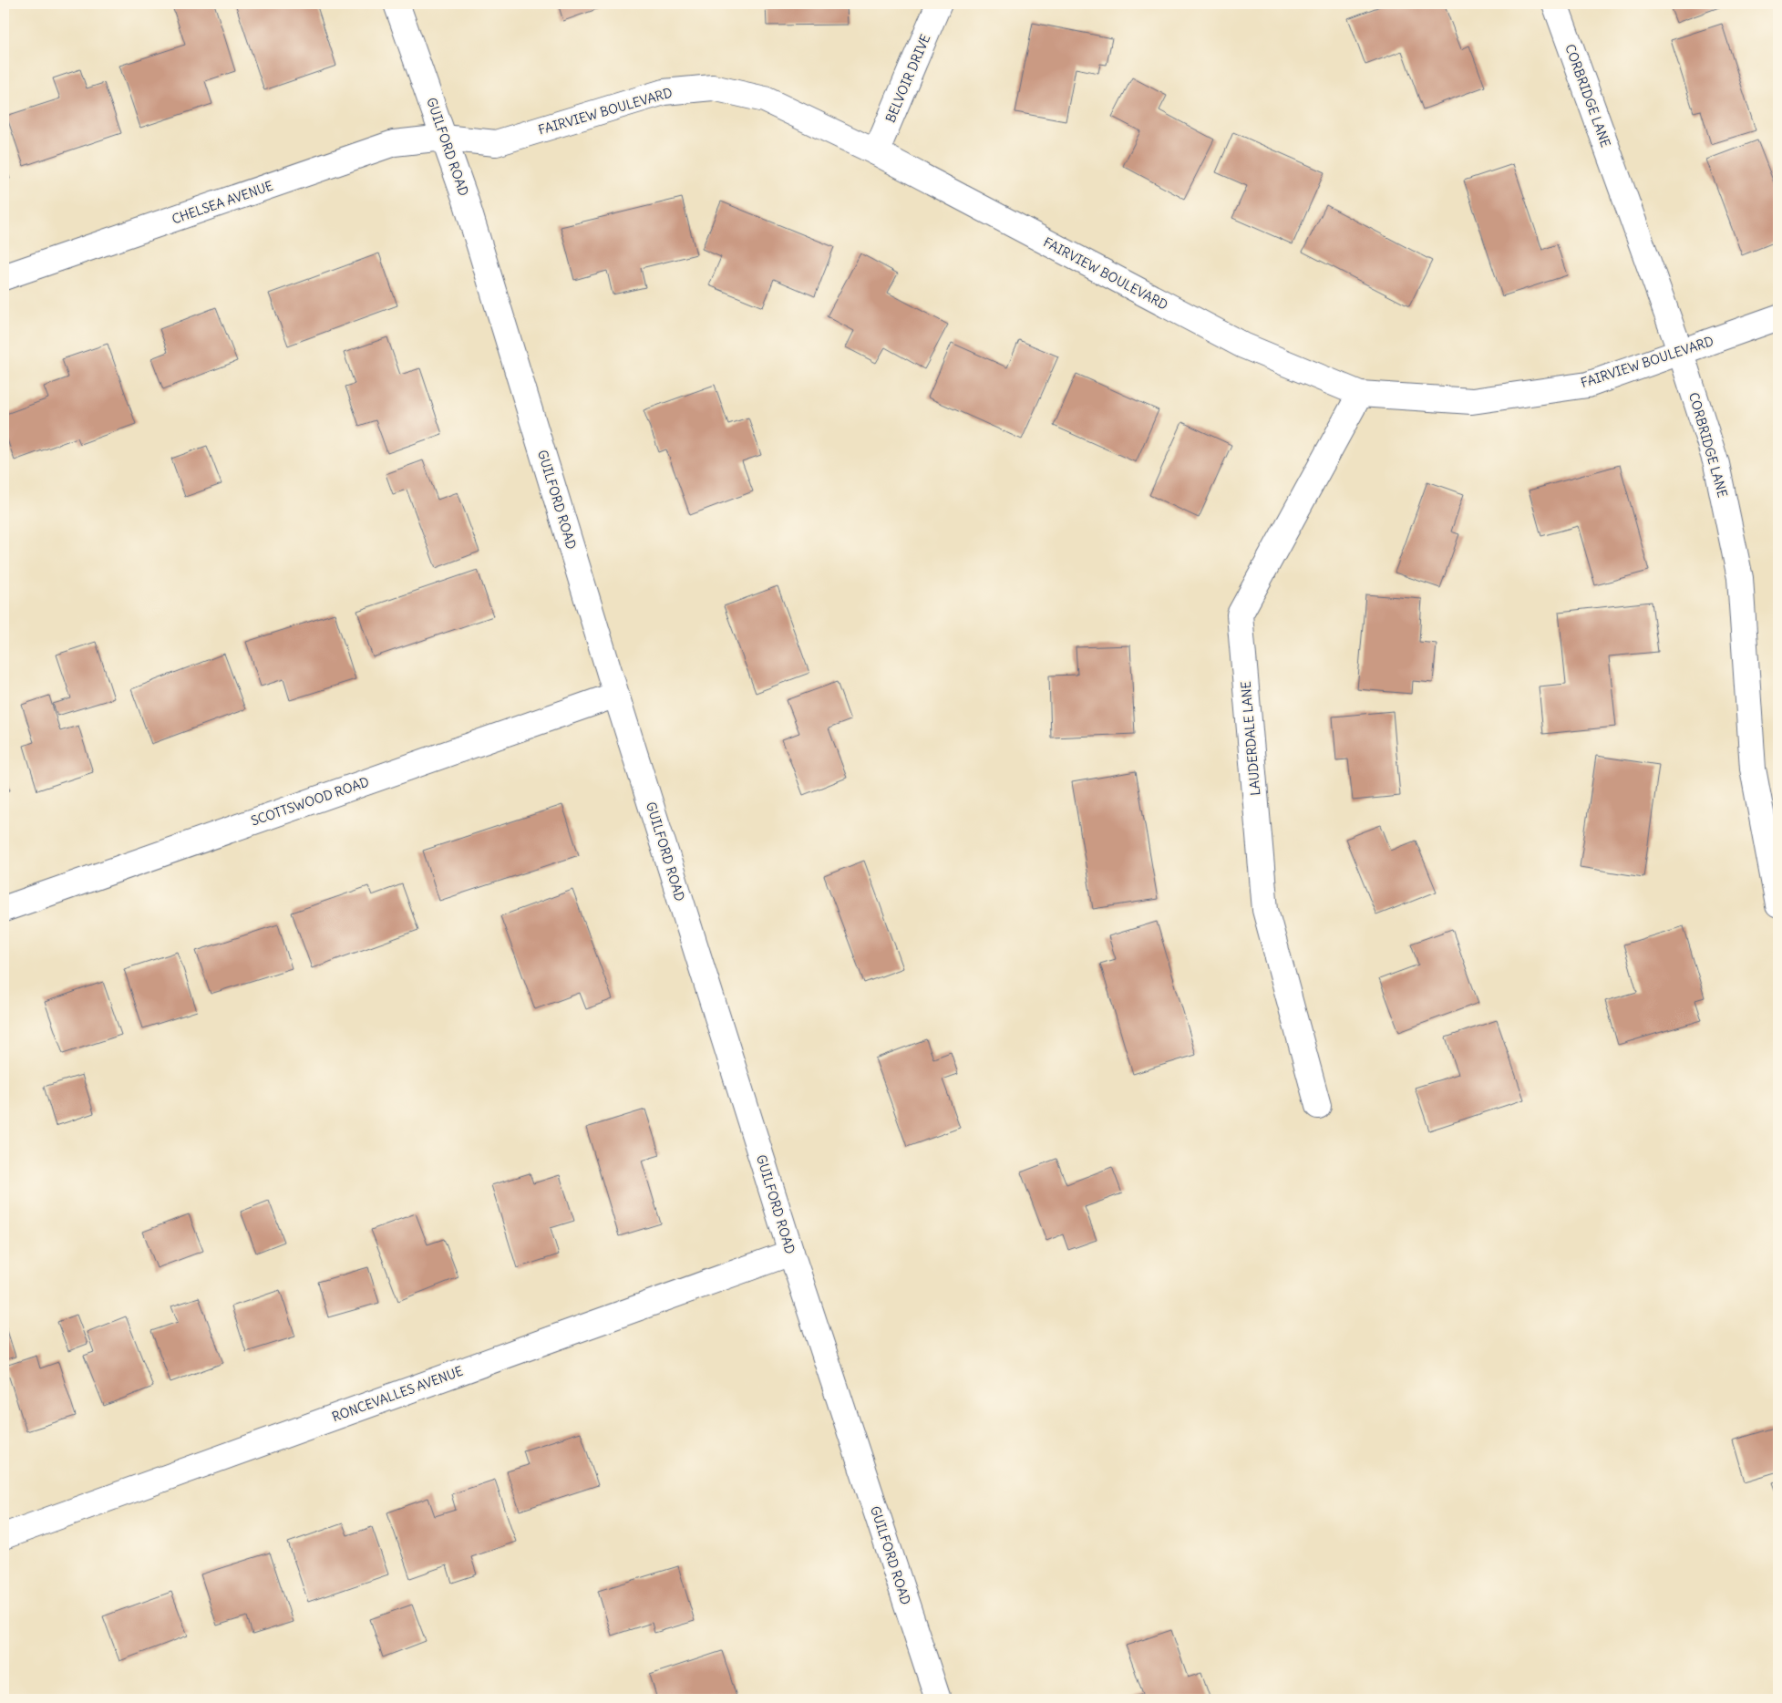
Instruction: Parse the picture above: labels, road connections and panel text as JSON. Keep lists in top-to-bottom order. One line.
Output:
{"streets":{"street":["BELVOIR DRIVE","CORBRIDGE LANE","FAIRVIEW BOULEVARD","GUILFORD ROAD","CHELSEA AVENUE","LAUDERDALE LANE","SCOTTSWOOD ROAD","RONCEVALLES AVENUE"]},"crossings":[["BELVOIR DRIVE","FAIRVIEW BOULEVARD"],["CORBRIDGE LANE","FAIRVIEW BOULEVARD"],["FAIRVIEW BOULEVARD","GUILFORD ROAD"],["FAIRVIEW BOULEVARD","CHELSEA AVENUE"],["FAIRVIEW BOULEVARD","LAUDERDALE LANE"],["GUILFORD ROAD","CHELSEA AVENUE"],["GUILFORD ROAD","SCOTTSWOOD ROAD"],["GUILFORD ROAD","RONCEVALLES AVENUE"]]}
